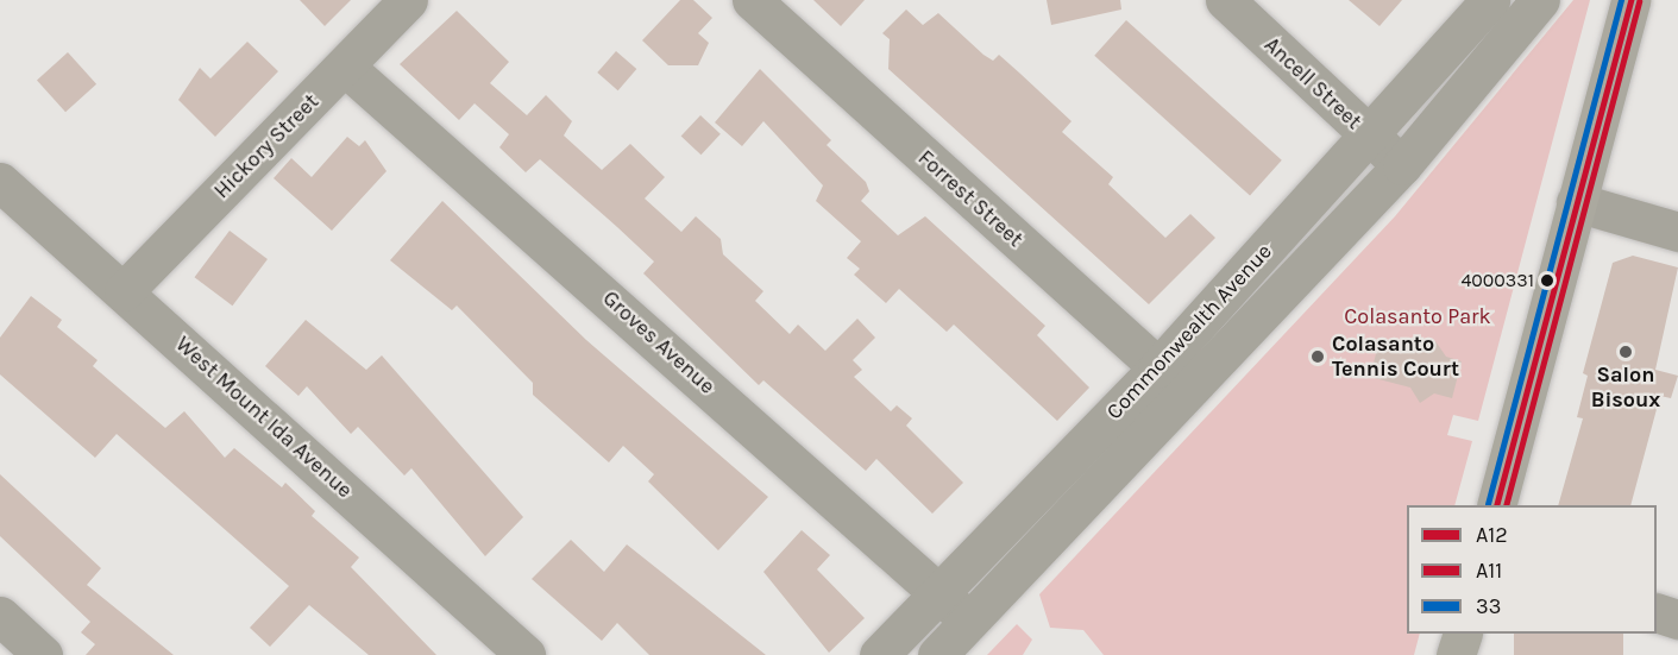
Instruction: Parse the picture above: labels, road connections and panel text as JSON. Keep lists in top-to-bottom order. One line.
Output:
{"streets":{"street":["Ancell Street","Hickory Street","Forrest Street","Commonwealth Avenue","Groves Avenue","West Mount Ida Avenue"]},"crossings":[["Ancell Street","Commonwealth Avenue"],["Hickory Street","Groves Avenue"],["Hickory Street","West Mount Ida Avenue"],["Forrest Street","Commonwealth Avenue"],["Commonwealth Avenue","Groves Avenue"]],"parks":["Colasanto Park"],"places":["4000331","Salon Bisoux","Colasanto Tennis Court"],"lines":["transit line A12","transit line 33","transit line A11"],"legend":["A12","A11","33"]}
